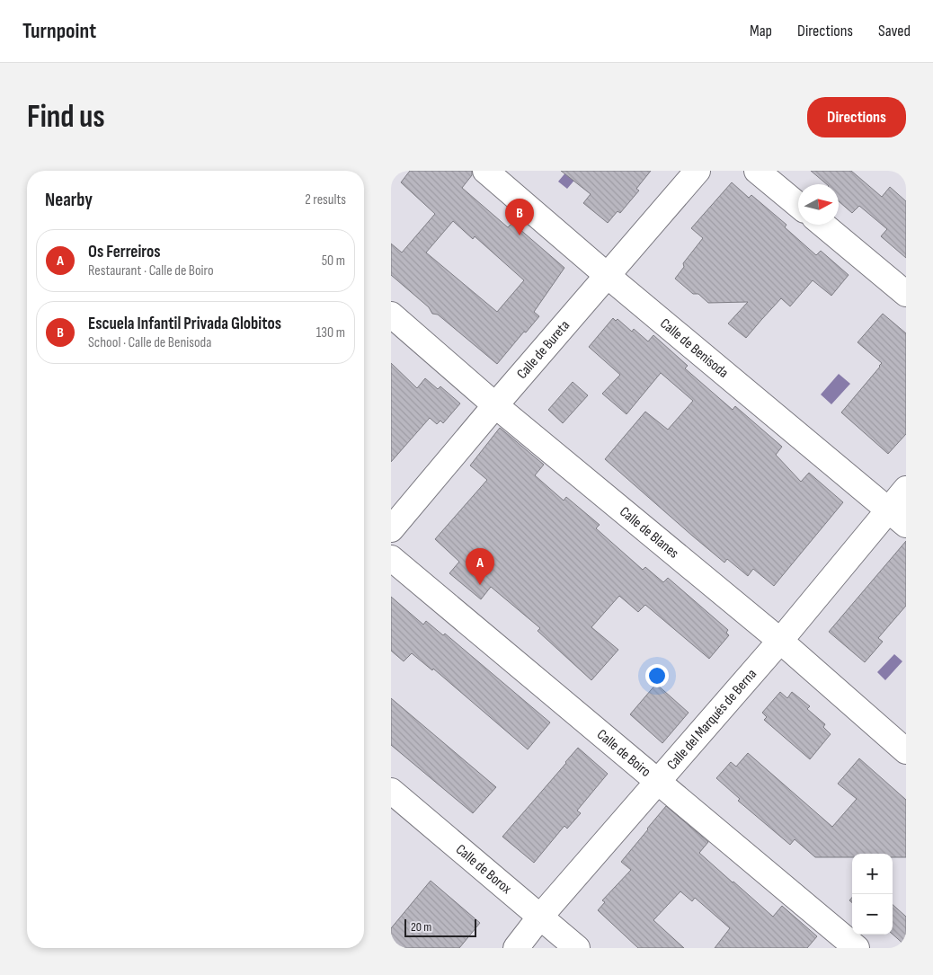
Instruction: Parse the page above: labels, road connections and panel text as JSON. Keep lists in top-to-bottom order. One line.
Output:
{"streets":{"street":["Calle de Benisoda","Calle de Bureta","Calle de Blanes","Calle del Marqués de Berna","Calle de Boiro","Calle de Borox"]},"crossings":[["Calle de Benisoda","Calle de Bureta"],["Calle de Benisoda","Calle del Marqués de Berna"],["Calle de Bureta","Calle de Blanes"],["Calle de Blanes","Calle del Marqués de Berna"],["Calle del Marqués de Berna","Calle de Boiro"],["Calle del Marqués de Berna","Calle de Borox"]],"scale_bar":"20 m","north":"right","page":{"header":"Turnpoint","nav":["Map","Directions","Saved"],"buttons":"Directions","title":"Find us","heading":["Nearby","2 results"],"pins":["B","A"],"list":[{"mark":"A","name":"Os Ferreiros","note":"Restaurant · Calle de Boiro","value":"50 m"},{"mark":"B","name":"Escuela Infantil Privada Globitos","note":"School · Calle de Benisoda","value":"130 m"}],"map_buttons":["+","−"],"scale":"20 m"}}
